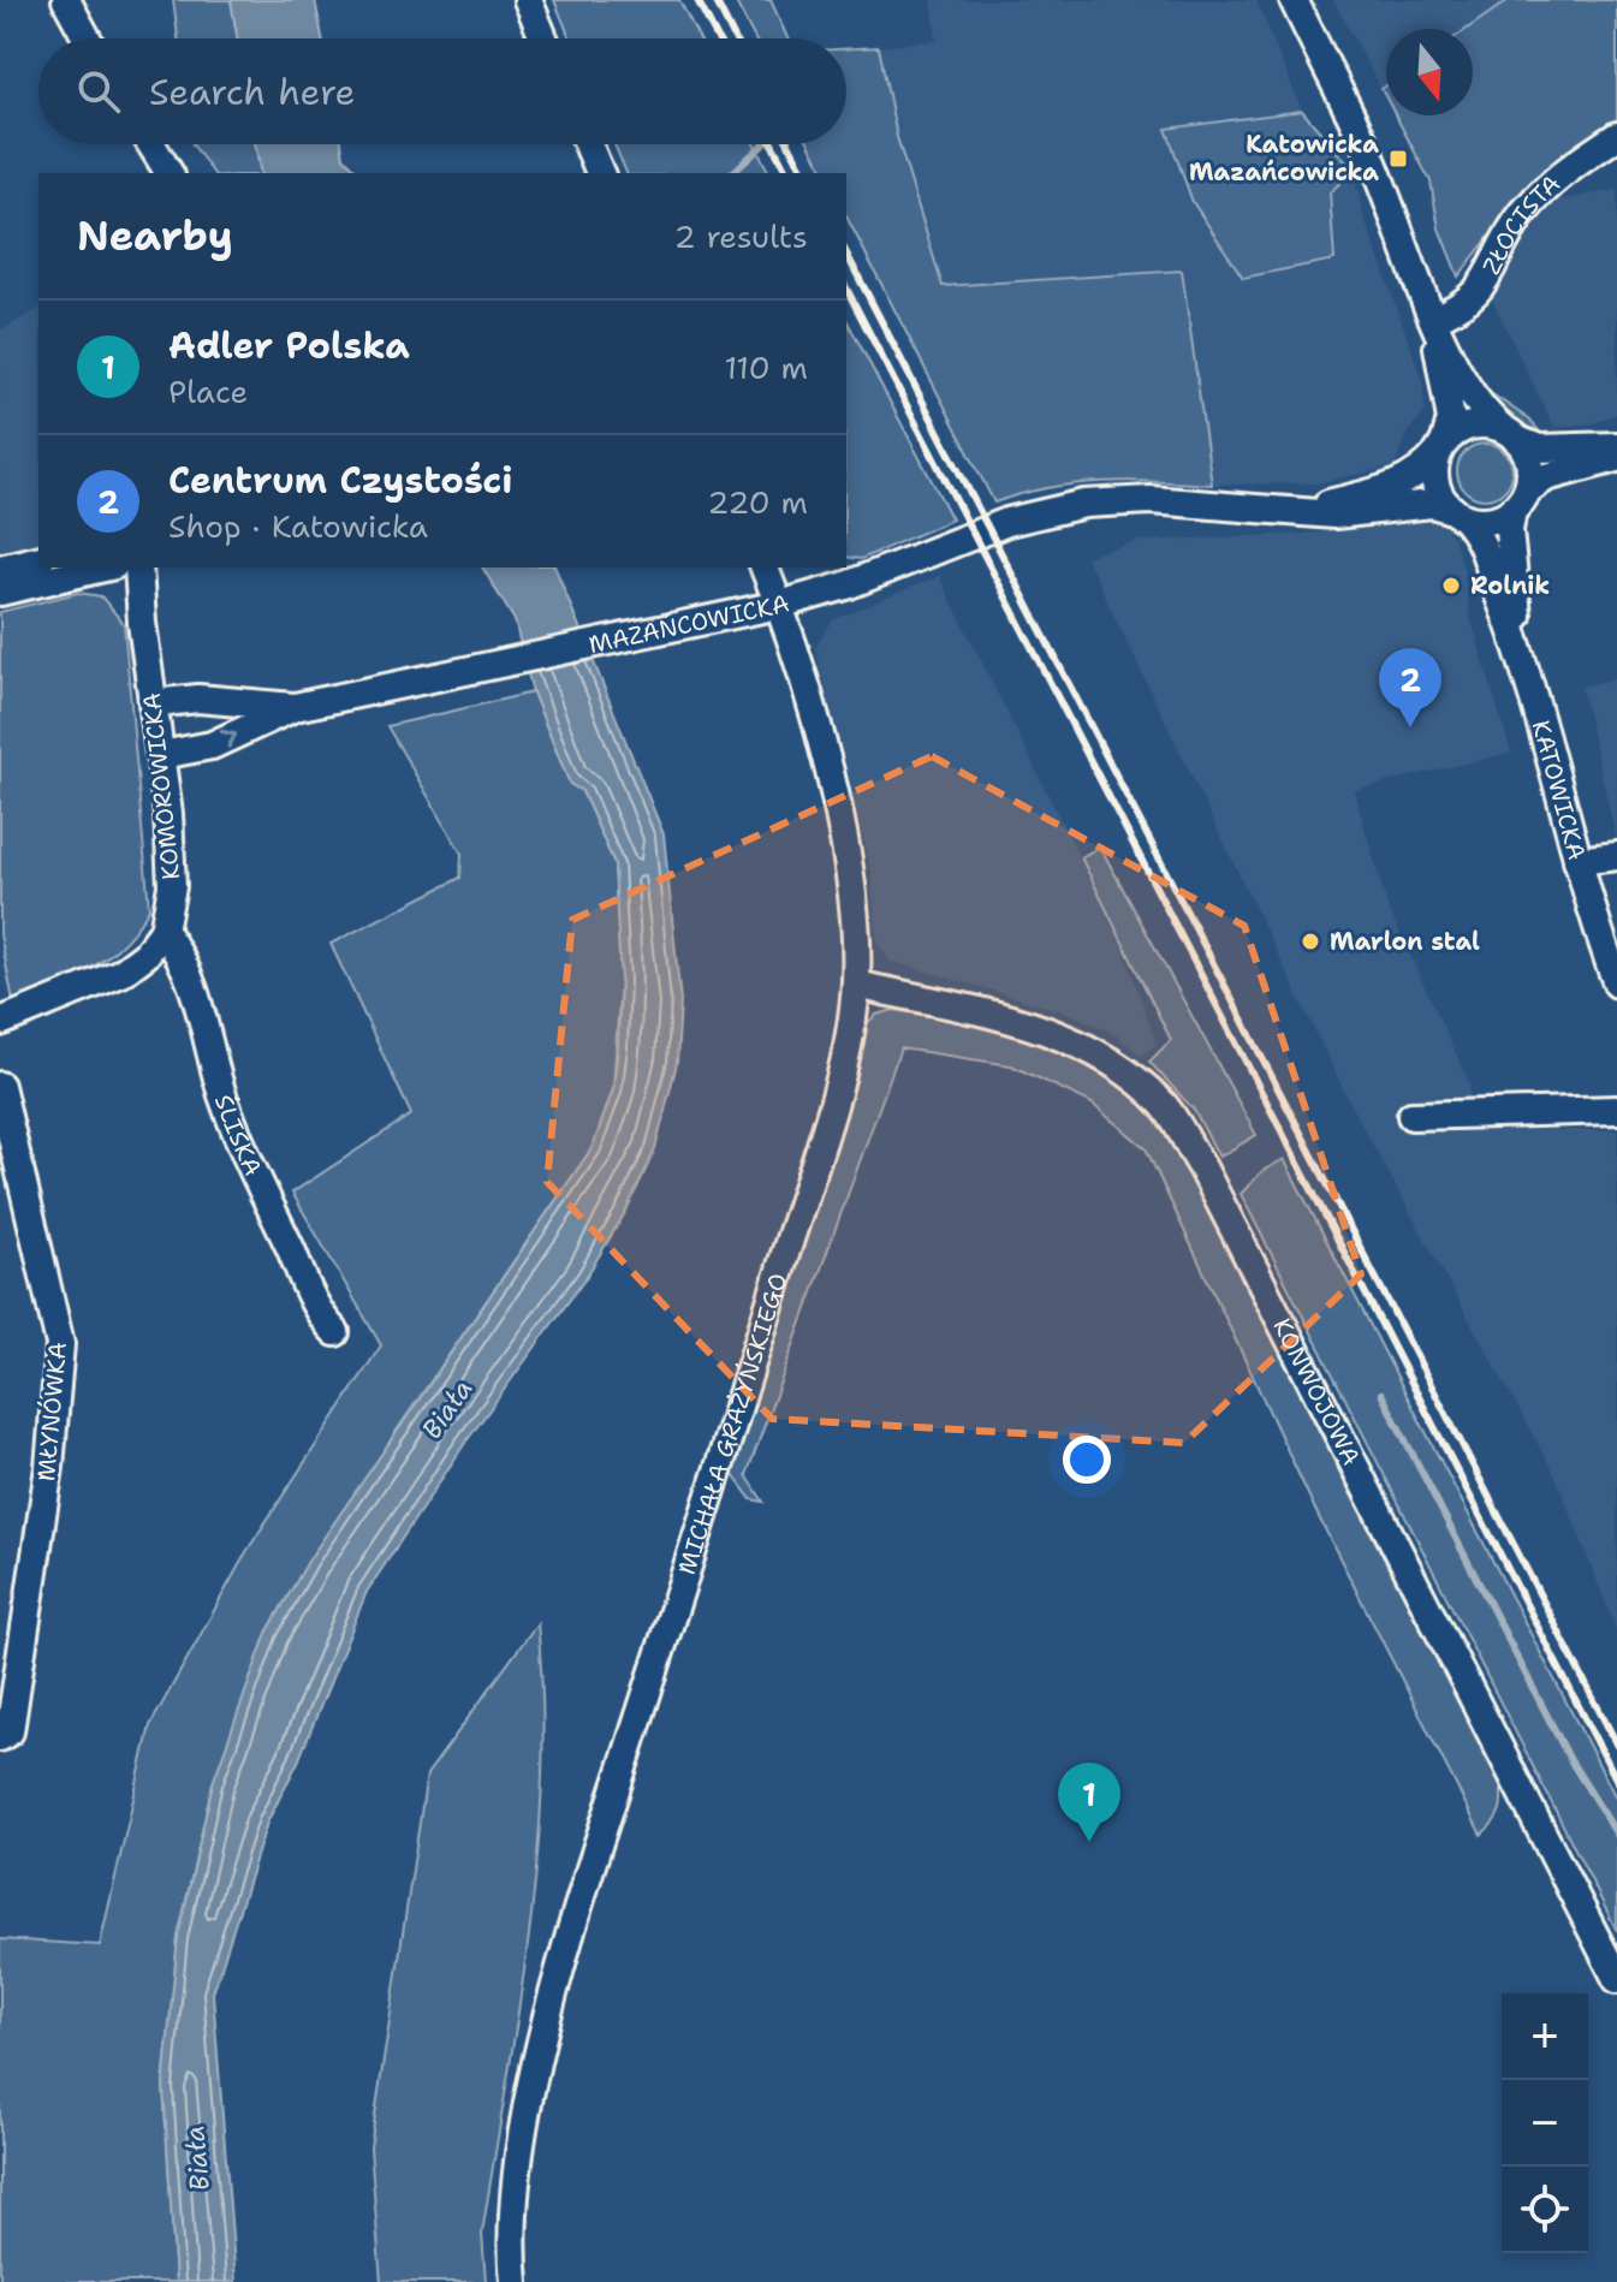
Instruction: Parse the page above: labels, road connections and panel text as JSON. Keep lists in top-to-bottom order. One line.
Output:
{"streets":{"street":["ZŁOCISTA","MAZAŃCOWICKA","KOMOROWICKA","KATOWICKA","ŚLISKA","KONWOJOWA","MŁYNÓWKA","MICHAŁA GRAŻYŃSKIEGO"]},"crossings":[["MAZAŃCOWICKA","KOMOROWICKA"],["MAZAŃCOWICKA","KATOWICKA"],["MAZAŃCOWICKA","MICHAŁA GRAŻYŃSKIEGO"],["KOMOROWICKA","ŚLISKA"],["KONWOJOWA","MICHAŁA GRAŻYŃSKIEGO"]],"water":["Biała"],"places":{"transit":["Katowicka Mazańcowicka"],"other":["Rolnik","Marlon stal"]},"north":"bottom","page":{"search":"Search here","heading":["Nearby","2 results"],"list":[{"mark":"1","name":"Adler Polska","note":"Place","value":"110 m"},{"mark":"2","name":"Centrum Czystości","note":"Shop · Katowicka","value":"220 m"}],"pins":["2","1"],"map_buttons":["+","−"]}}
